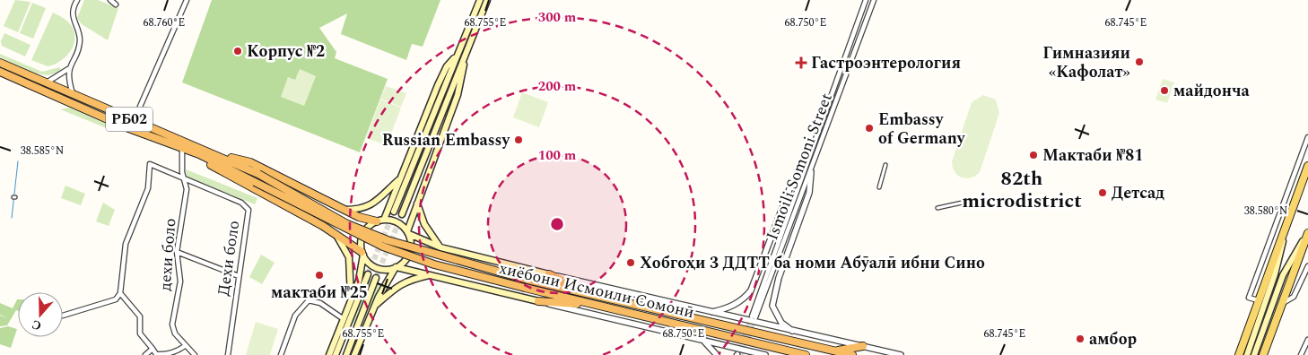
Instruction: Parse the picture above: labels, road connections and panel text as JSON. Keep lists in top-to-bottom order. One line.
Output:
{"streets":{"highway":["РБ02","хиёбони Исмоили Сомонӣ"],"street":["Ismoili Somoni Street","дехи боло","Дехи боло"]},"crossings":[["РБ02","дехи боло"],["РБ02","хиёбони Исмоили Сомонӣ"],["дехи боло","Дехи боло"]],"districts":["82th microdistrict"],"places":{"other":["Корпус №2","Гимназияи «Кафолат»","майдонча","Embassy of Germany","Russian Embassy","Мактаби №81","Детсад","Хобгоҳи 3 ДДТТ ба номи Абӯалӣ ибни Сино","мактаби №25","амбор"],"health":["Гастроэнтерология"]},"north":"bottom","coordinates":["68.760°E","68.755°E","68.750°E","68.745°E","38.585°N","38.580°N"],"rings":["300 m","200 m","100 m"]}
